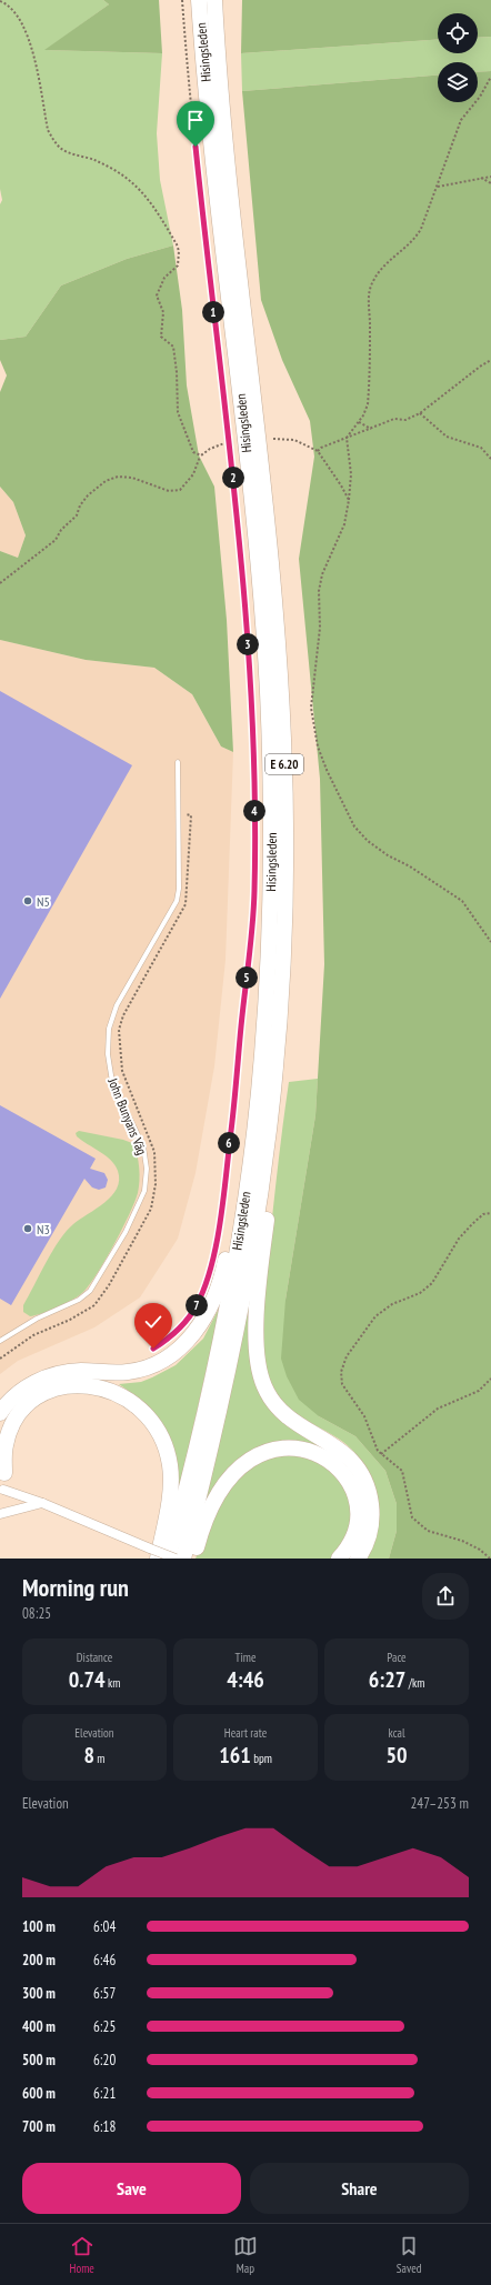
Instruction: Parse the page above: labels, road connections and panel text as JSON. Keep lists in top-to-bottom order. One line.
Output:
{"streets":{"highway":["Hisingsleden","E 6.20"],"lane":["John Bunyans Väg"]},"places":["N5","N3"],"page":{"pins":["1","2","3","4","5","6","7"],"heading":["Morning run","08:25"],"stats":[["Distance","0.74 km"],["Time","4:46"],["Pace","6:27 /km"],["Elevation","8 m"],["Heart rate","161 bpm"],["kcal","50"]],"chart":["Elevation","247–253 m"],"list":[{"name":"100 m","note":"6:04"},{"name":"200 m","note":"6:46"},{"name":"300 m","note":"6:57"},{"name":"400 m","note":"6:25"},{"name":"500 m","note":"6:20"},{"name":"600 m","note":"6:21"},{"name":"700 m","note":"6:18"}],"buttons":["Save","Share"],"tabs":["Home","Map","Saved"]}}
